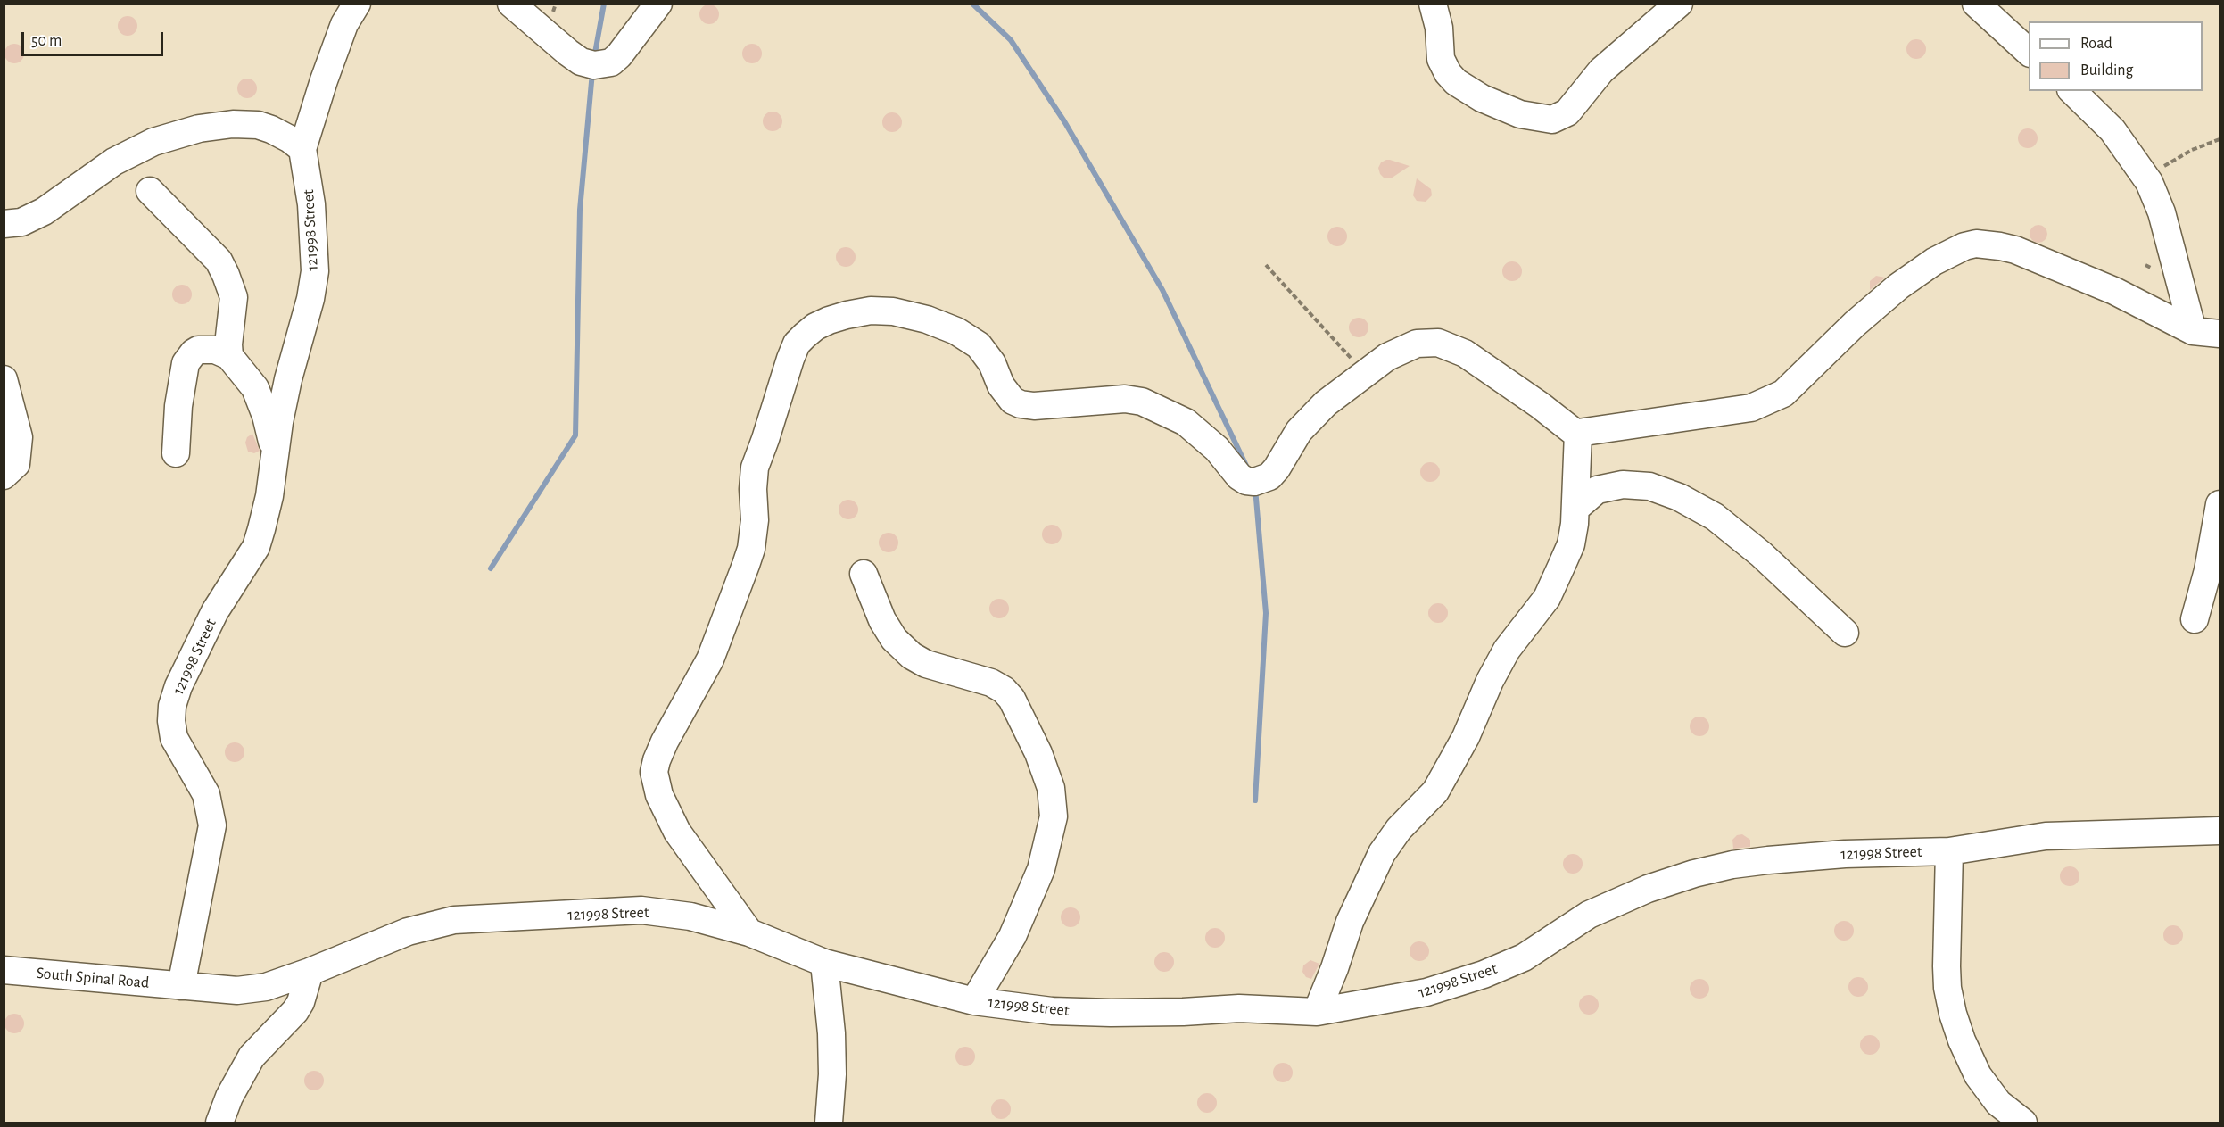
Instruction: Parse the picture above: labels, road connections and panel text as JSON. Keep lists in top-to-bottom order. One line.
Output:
{"streets":{"street":["121998 Street","South Spinal Road"]},"crossings":[["121998 Street","South Spinal Road"]],"legend":["Road","Building"],"scale_bar":"50 m"}
